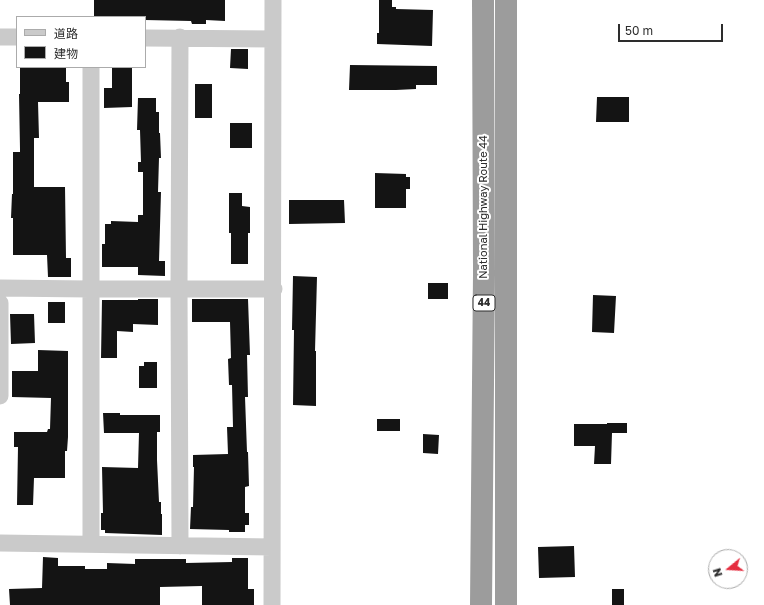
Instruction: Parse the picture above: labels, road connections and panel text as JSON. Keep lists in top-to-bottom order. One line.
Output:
{"streets":{"highway":["National Highway Route 44","44"]},"legend":["道路","建物"],"scale_bar":"50 m","north":"left"}
